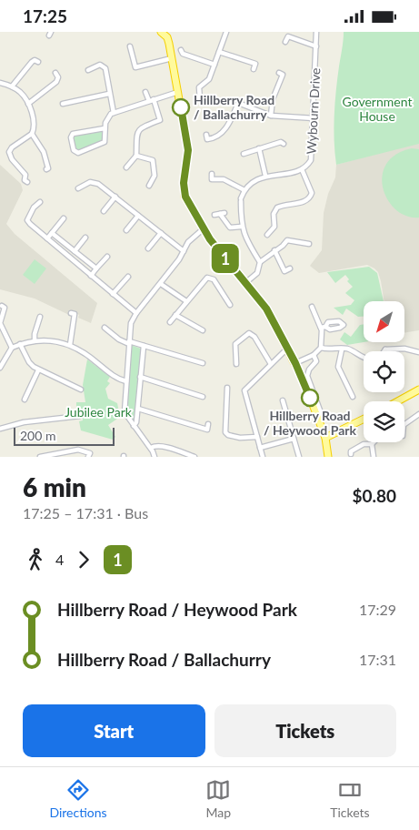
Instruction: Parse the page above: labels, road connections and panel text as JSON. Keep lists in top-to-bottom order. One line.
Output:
{"streets":{"street":["Wybourn Drive"]},"parks":["Government House","Jubilee Park"],"places":["Hillberry Road / Ballachurry","Hillberry Road / Heywood Park"],"lines":["bus line 1"],"scale_bar":"200 m","north":"bottom left","page":{"status":"17:25","on_map":"1","scale":"200 m","heading":["6 min","17:25 – 17:31 · Bus","$0.80"],"legs":["4","1"],"list":[{"name":"Hillberry Road / Heywood Park","value":"17:29"},{"name":"Hillberry Road / Ballachurry","value":"17:31"}],"buttons":["Start","Tickets"],"tabs":["Directions","Map","Tickets"]}}
